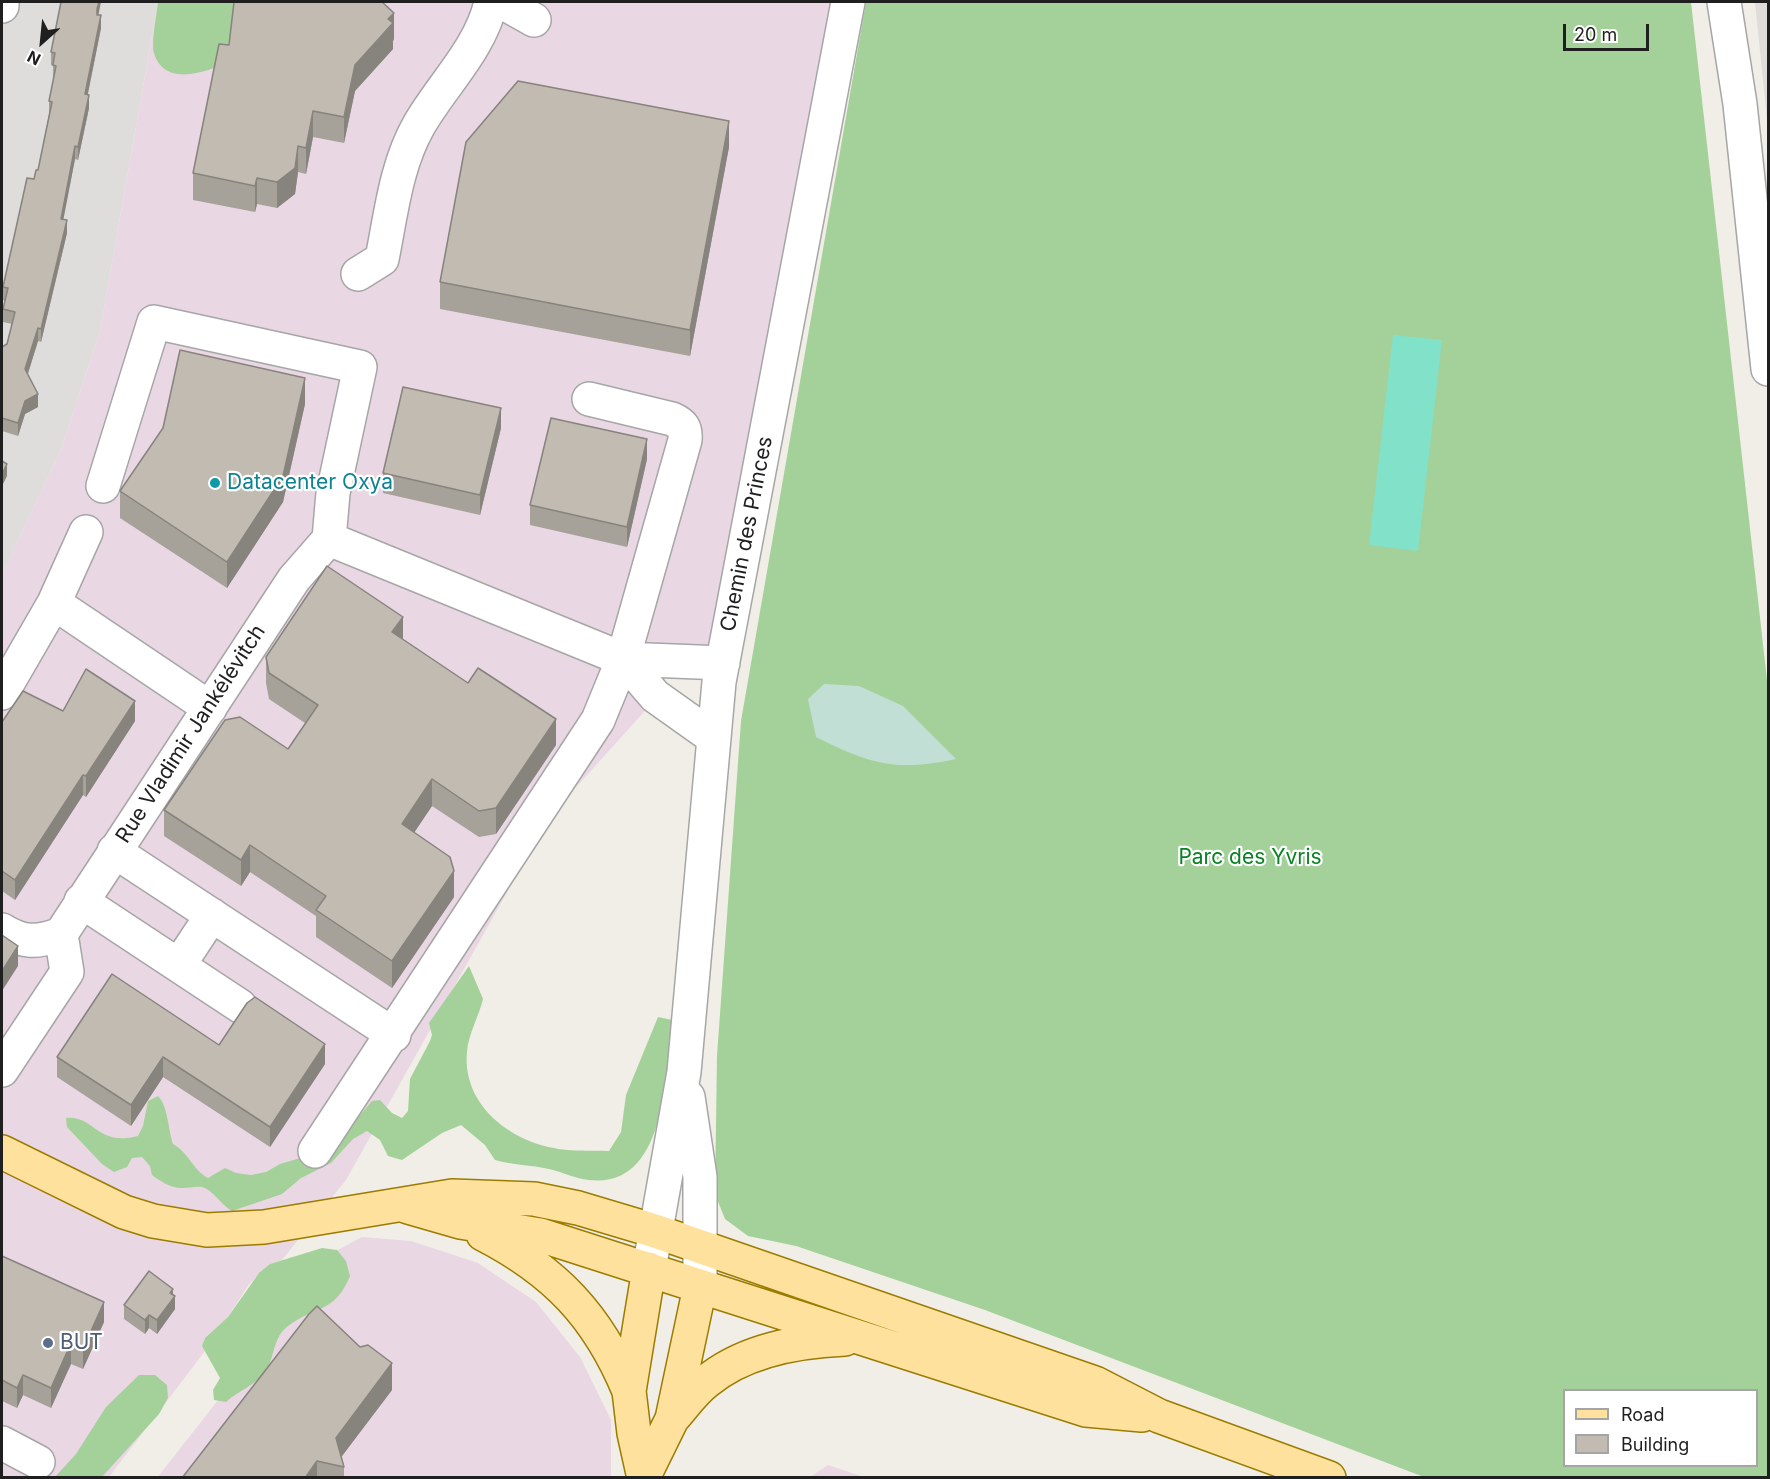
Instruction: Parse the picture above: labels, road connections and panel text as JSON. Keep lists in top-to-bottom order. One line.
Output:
{"streets":{"street":["Chemin des Princes","Rue Vladimir Jankélévitch"]},"parks":["Parc des Yvris"],"places":["Datacenter Oxya","BUT"],"legend":["Road","Building"],"scale_bar":"20 m","north":"bottom left"}
